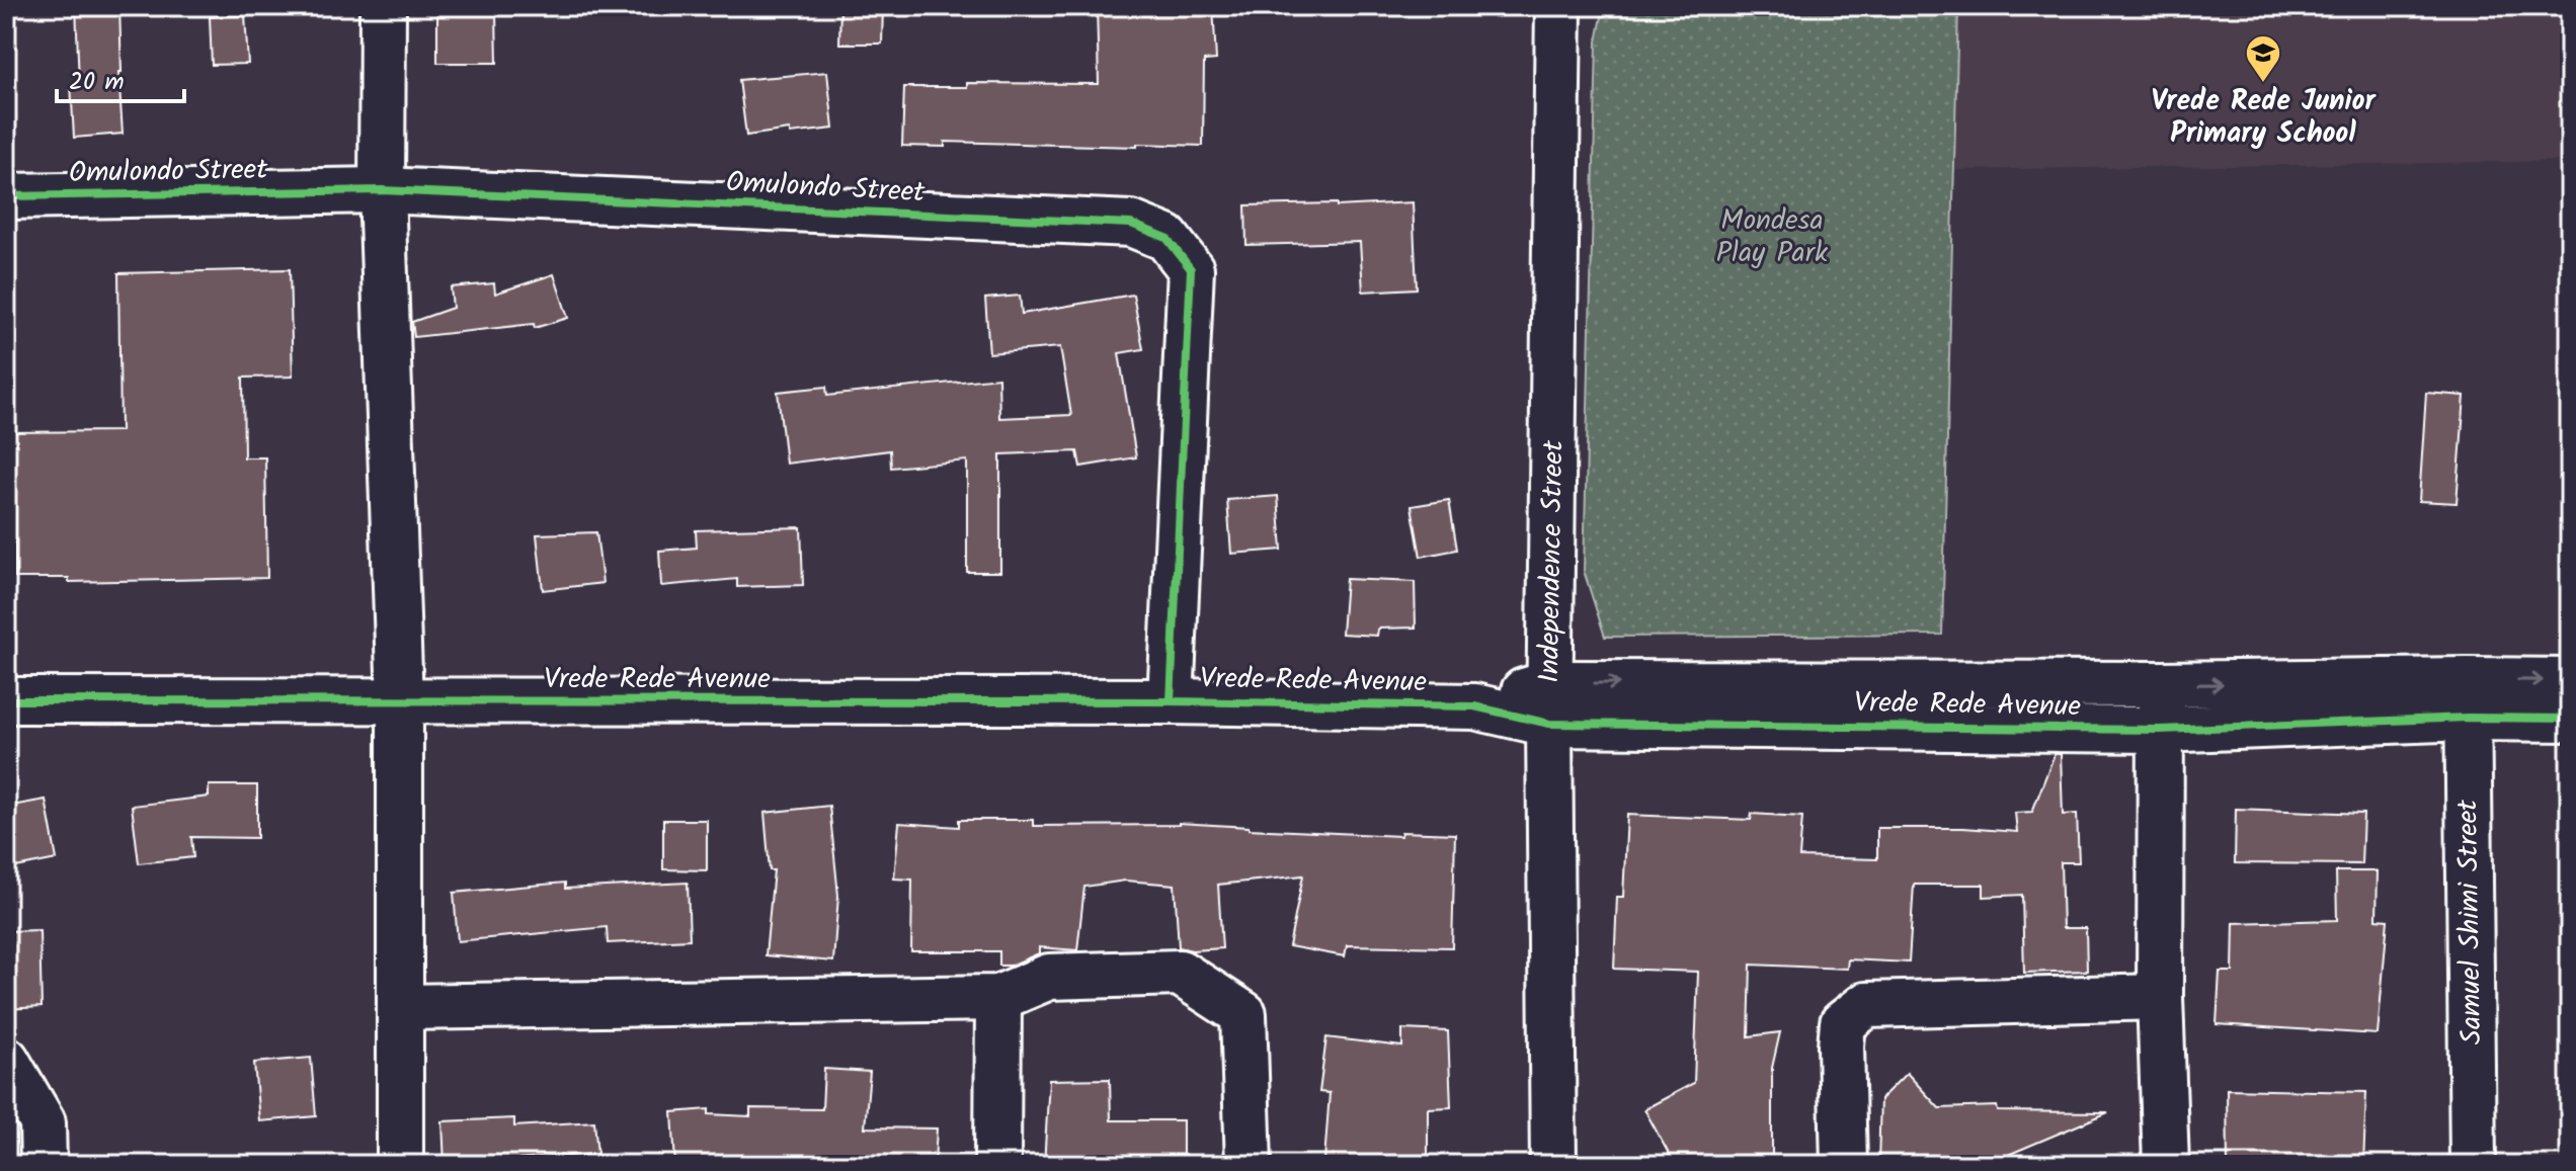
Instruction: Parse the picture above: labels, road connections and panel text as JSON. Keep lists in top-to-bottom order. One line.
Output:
{"streets":{"street":["Omulondo Street","Independence Street","Vrede Rede Avenue","Samuel Shimi Street"]},"crossings":[["Omulondo Street","Vrede Rede Avenue"],["Independence Street","Vrede Rede Avenue"],["Vrede Rede Avenue","Samuel Shimi Street"]],"parks":["Mondesa Play Park"],"places":{"school or university":["Vrede Rede Junior Primary School"]},"scale_bar":"20 m"}
